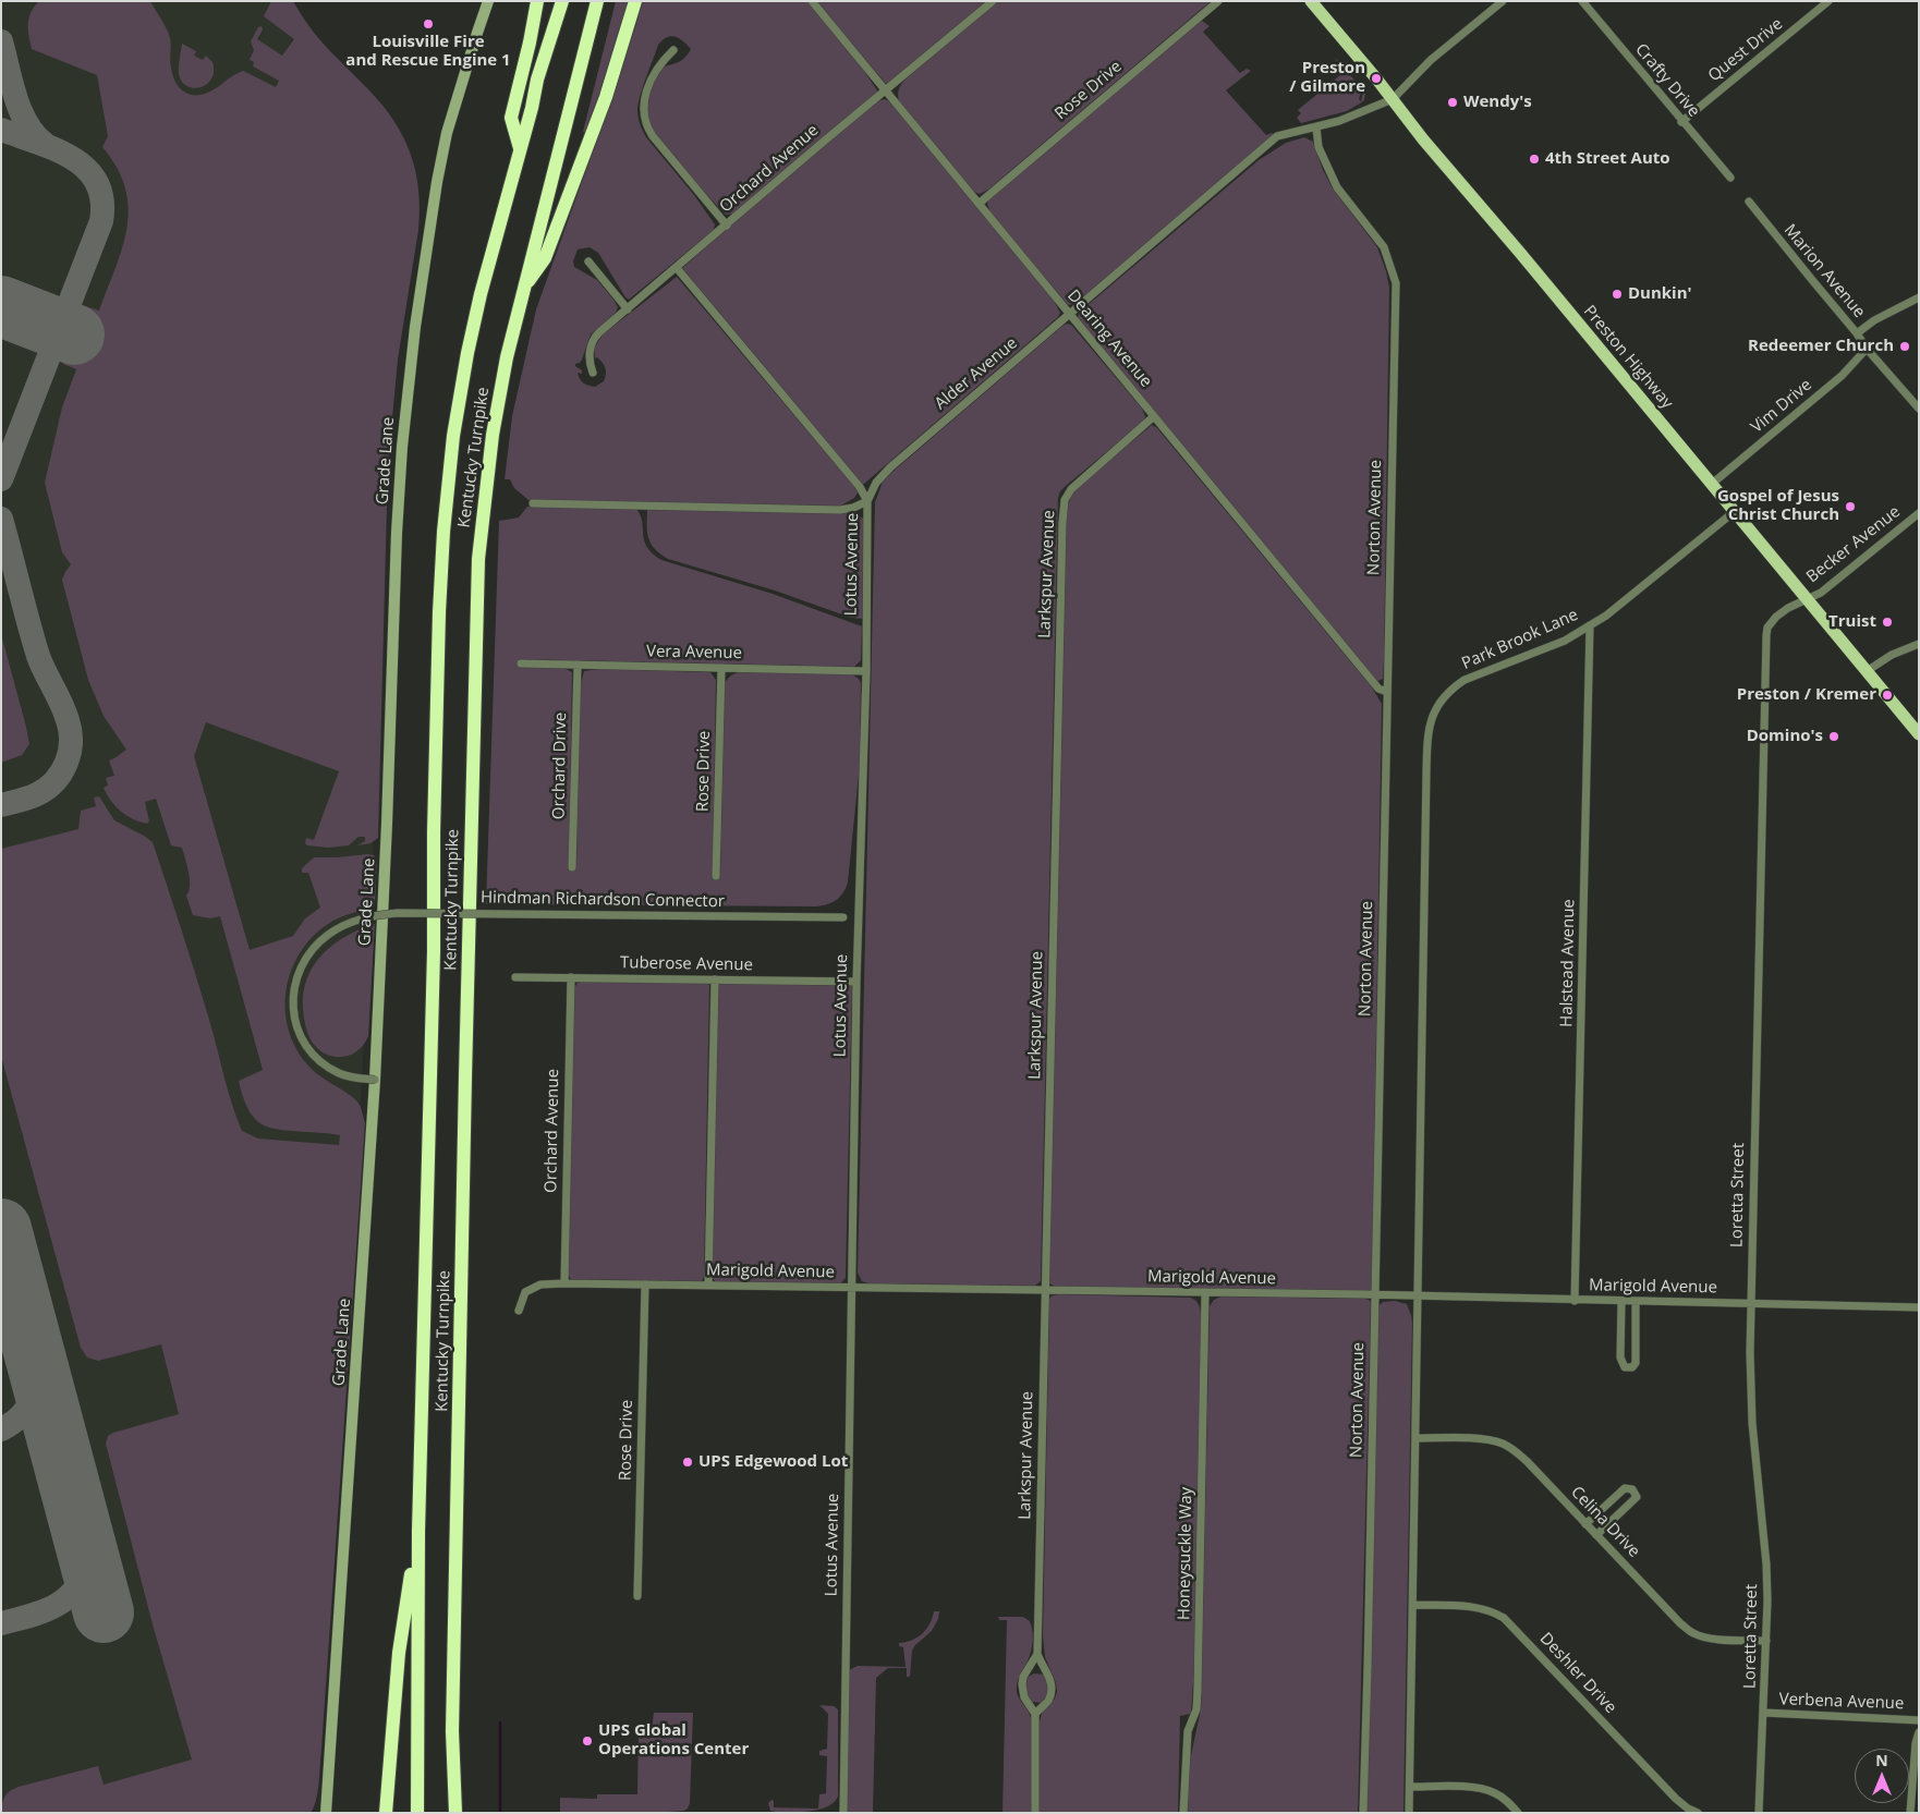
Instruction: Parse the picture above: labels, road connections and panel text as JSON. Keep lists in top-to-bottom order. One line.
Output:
{"streets":{"highway":["Kentucky Turnpike"],"main road":["Preston Highway","Grade Lane"],"street":["Quest Drive","Crafty Drive","Rose Drive","Orchard Avenue","Marion Avenue","Dearing Avenue","Alder Avenue","Vim Drive","Norton Avenue","Becker Avenue","Lotus Avenue","Larkspur Avenue","Park Brook Lane","Vera Avenue","Orchard Drive","Hindman Richardson Connector","Halstead Avenue","Tuberose Avenue","Loretta Street","Marigold Avenue","Celina Drive","Honeysuckle Way","Deshler Drive","Verbena Avenue"]},"crossings":[["Quest Drive","Crafty Drive"],["Rose Drive","Dearing Avenue"],["Rose Drive","Vera Avenue"],["Rose Drive","Marigold Avenue"],["Orchard Avenue","Dearing Avenue"],["Orchard Avenue","Lotus Avenue"],["Orchard Avenue","Tuberose Avenue"],["Orchard Avenue","Marigold Avenue"],["Marion Avenue","Vim Drive"],["Dearing Avenue","Alder Avenue"],["Dearing Avenue","Norton Avenue"],["Dearing Avenue","Larkspur Avenue"],["Preston Highway","Alder Avenue"],["Preston Highway","Vim Drive"],["Preston Highway","Becker Avenue"],["Preston Highway","Park Brook Lane"],["Preston Highway","Loretta Street"],["Alder Avenue","Norton Avenue"],["Alder Avenue","Lotus Avenue"],["Grade Lane","Hindman Richardson Connector"],["Norton Avenue","Marigold Avenue"],["Becker Avenue","Loretta Street"],["Lotus Avenue","Vera Avenue"],["Lotus Avenue","Hindman Richardson Connector"],["Lotus Avenue","Tuberose Avenue"],["Lotus Avenue","Marigold Avenue"],["Larkspur Avenue","Marigold Avenue"],["Park Brook Lane","Halstead Avenue"],["Park Brook Lane","Marigold Avenue"],["Vera Avenue","Orchard Drive"],["Halstead Avenue","Marigold Avenue"],["Loretta Street","Marigold Avenue"],["Loretta Street","Celina Drive"],["Loretta Street","Verbena Avenue"],["Marigold Avenue","Honeysuckle Way"]],"places":["Louisville Fire and Rescue Engine 1","Preston / Gilmore","Wendy's","4th Street Auto","Dunkin'","Redeemer Church","Gospel of Jesus Christ Church","Truist","Preston / Kremer","Domino's","UPS Edgewood Lot","UPS Global Operations Center"],"north":"top"}
